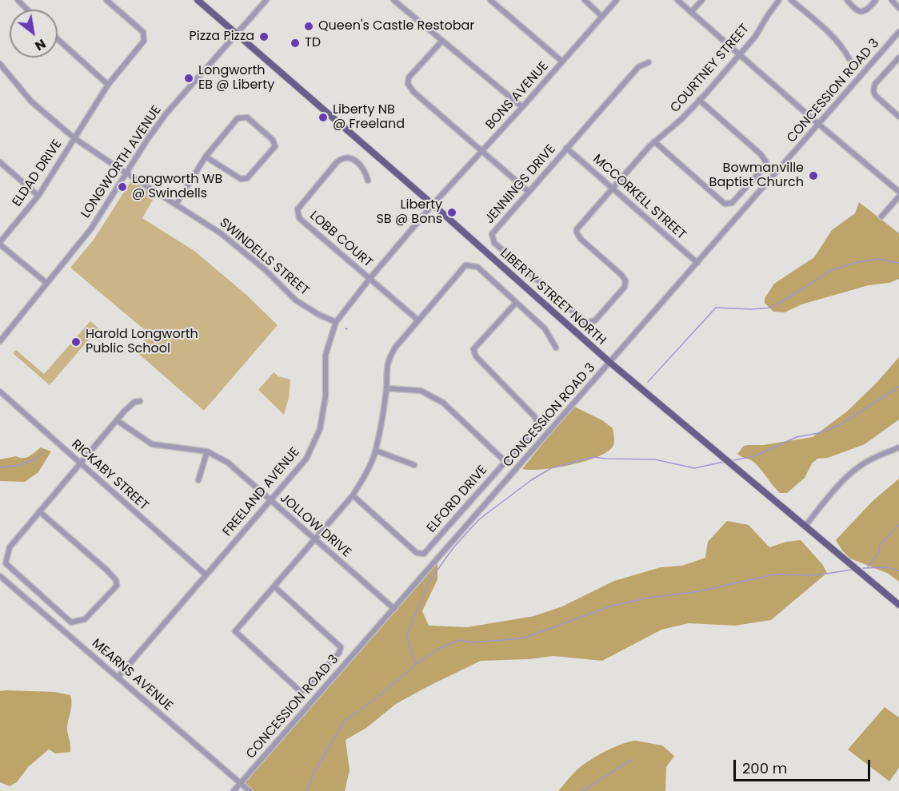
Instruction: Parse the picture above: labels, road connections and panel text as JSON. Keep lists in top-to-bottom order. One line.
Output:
{"streets":{"main road":["LIBERTY STREET NORTH"],"street":["COURTNEY STREET","CONCESSION ROAD 3","BONS AVENUE","LONGWORTH AVENUE","ELDAD DRIVE","JENNINGS DRIVE","MCCORKELL STREET","LOBB COURT","SWINDELLS STREET","RICKABY STREET","FREELAND AVENUE","ELFORD DRIVE","JOLLOW DRIVE","MEARNS AVENUE"]},"crossings":[["COURTNEY STREET","JENNINGS DRIVE"],["COURTNEY STREET","MCCORKELL STREET"],["CONCESSION ROAD 3","MCCORKELL STREET"],["CONCESSION ROAD 3","LIBERTY STREET NORTH"],["CONCESSION ROAD 3","JOLLOW DRIVE"],["CONCESSION ROAD 3","MEARNS AVENUE"],["BONS AVENUE","LIBERTY STREET NORTH"],["BONS AVENUE","FREELAND AVENUE"],["LONGWORTH AVENUE","SWINDELLS STREET"],["LONGWORTH AVENUE","LIBERTY STREET NORTH"],["ELDAD DRIVE","SWINDELLS STREET"],["JENNINGS DRIVE","MCCORKELL STREET"],["LOBB COURT","FREELAND AVENUE"],["SWINDELLS STREET","FREELAND AVENUE"],["LIBERTY STREET NORTH","FREELAND AVENUE"],["RICKABY STREET","FREELAND AVENUE"],["FREELAND AVENUE","JOLLOW DRIVE"],["FREELAND AVENUE","MEARNS AVENUE"]],"places":["Queen's Castle Restobar","Pizza Pizza","TD","Longworth EB @ Liberty","Liberty NB @ Freeland","Bowmanville Baptist Church","Longworth WB @ Swindells","Liberty SB @ Bons","Harold Longworth Public School"],"scale_bar":"200 m","north":"bottom right"}
